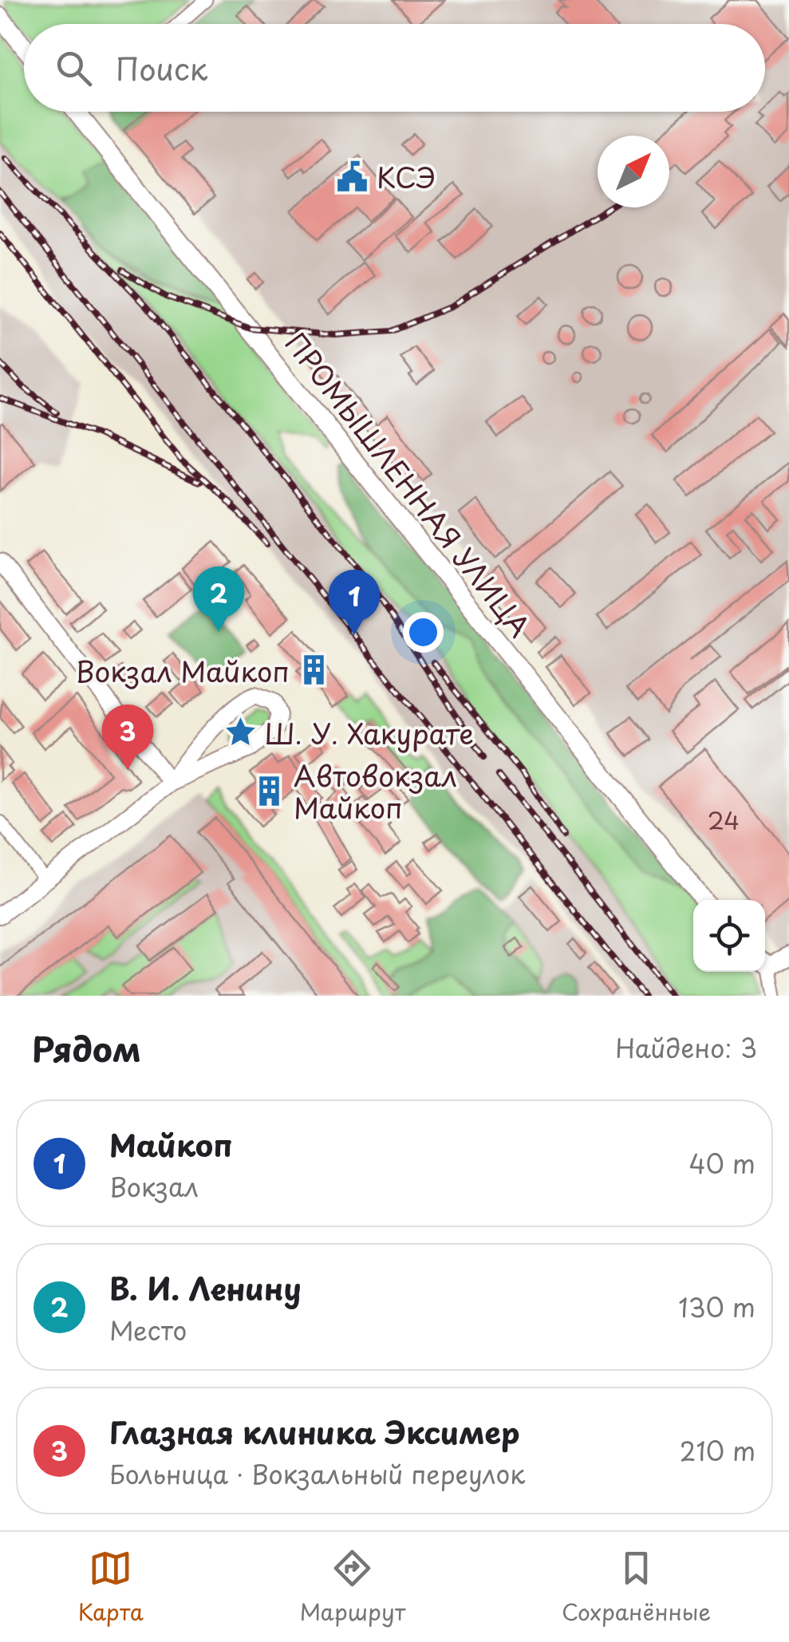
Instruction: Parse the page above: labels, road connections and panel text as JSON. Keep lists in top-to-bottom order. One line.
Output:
{"streets":{"main road":["ПРОМЫШЛЕННАЯ УЛИЦА"]},"places":{"public building":["КСЭ"],"building":["Вокзал Майкоп","Автовокзал Майкоп"],"place":["Ш. У. Хакурате"]},"house_numbers":["24"],"north":"top right","page":{"search":"Поиск","pins":["2","1","3"],"heading":["Рядом","Найдено: 3"],"list":[{"mark":"1","name":"Майкоп","note":"Вокзал","value":"40 m"},{"mark":"2","name":"В. И. Ленину","note":"Место","value":"130 m"},{"mark":"3","name":"Глазная клиника Эксимер","note":"Больница · Вокзальный переулок","value":"210 m"}],"nav":["Карта","Маршрут","Сохранённые"]}}
